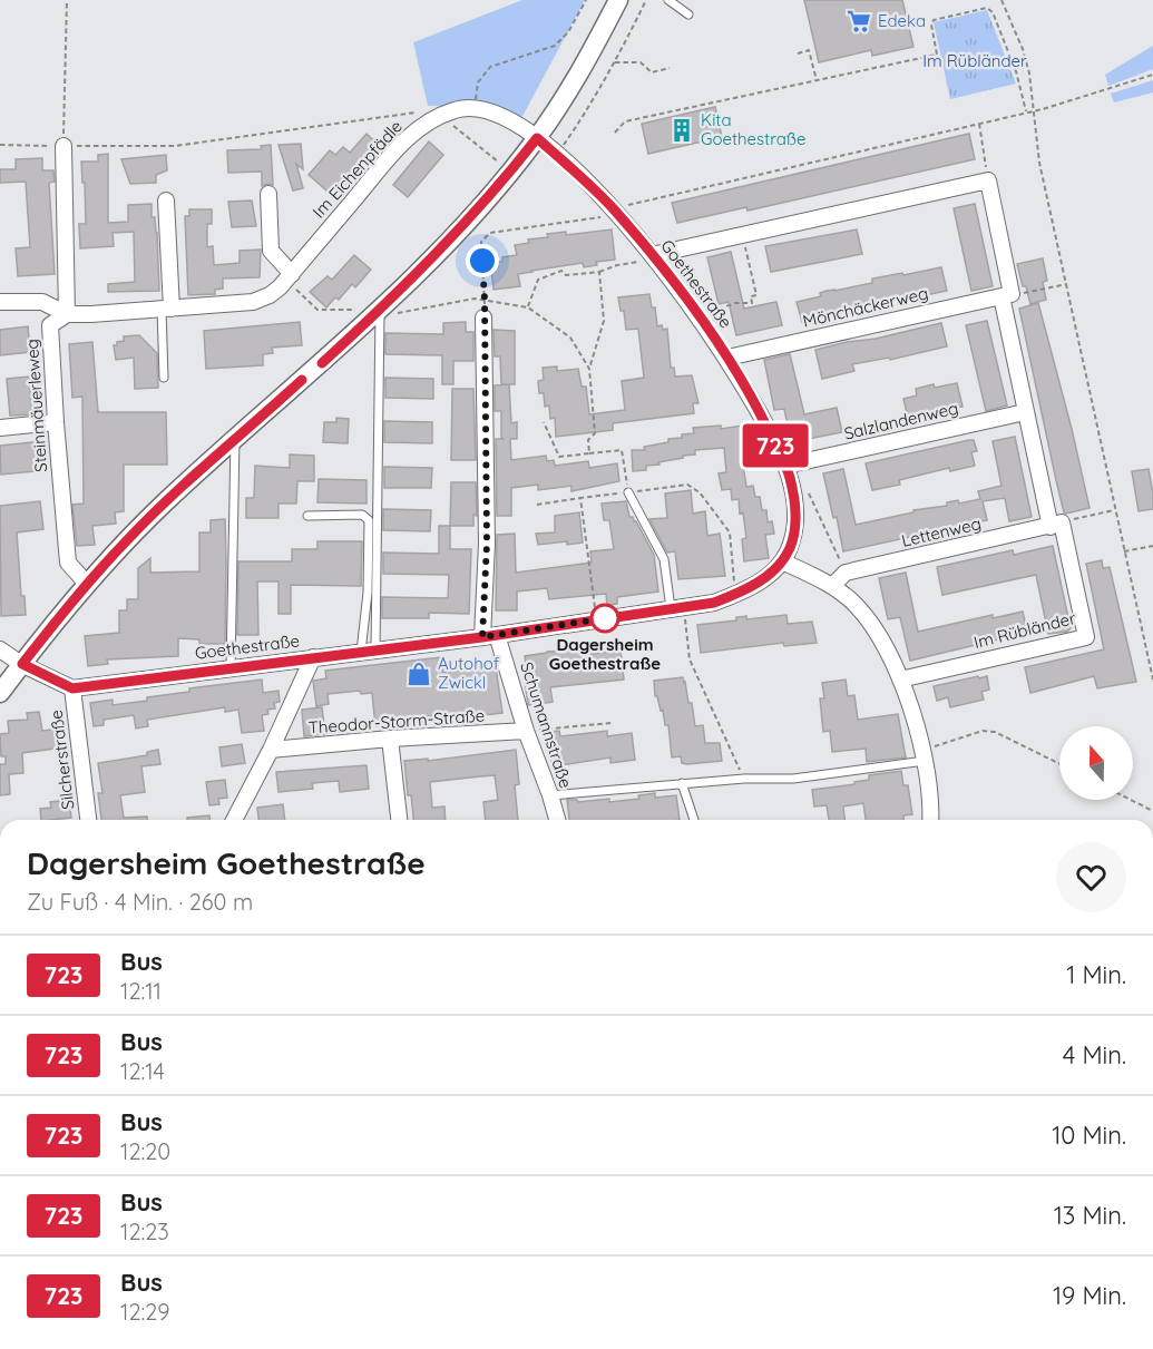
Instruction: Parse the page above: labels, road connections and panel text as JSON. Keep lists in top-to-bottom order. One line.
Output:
{"streets":{"street":["Im Eichenpfädle","Goethestraße","Mönchäckerweg","Steinmäuerleweg","Salzlandenweg","Lettenweg","Im Rübländer","Theodor-Storm-Straße","Schumannstraße","Silcherstraße"]},"crossings":[["Im Eichenpfädle","Steinmäuerleweg"],["Goethestraße","Mönchäckerweg"],["Goethestraße","Salzlandenweg"],["Goethestraße","Schumannstraße"],["Goethestraße","Silcherstraße"],["Mönchäckerweg","Im Rübländer"],["Salzlandenweg","Im Rübländer"],["Lettenweg","Im Rübländer"],["Theodor-Storm-Straße","Schumannstraße"]],"parks":["Im Rübländer"],"places":{"supermarket":["Edeka"],"building":["Kita Goethestraße"],"other":["Dagersheim Goethestraße"],"shop":["Autohof Zwickl"]},"lines":["bus line 723"],"north":"top","page":{"on_map":"723","heading":["Dagersheim Goethestraße","Zu Fuß · 4 Min. · 260 m"],"list":[{"mark":"723","name":"Bus","note":"12:11","value":"1 Min."},{"mark":"723","name":"Bus","note":"12:14","value":"4 Min."},{"mark":"723","name":"Bus","note":"12:20","value":"10 Min."},{"mark":"723","name":"Bus","note":"12:23","value":"13 Min."},{"mark":"723","name":"Bus","note":"12:29","value":"19 Min."}]}}
